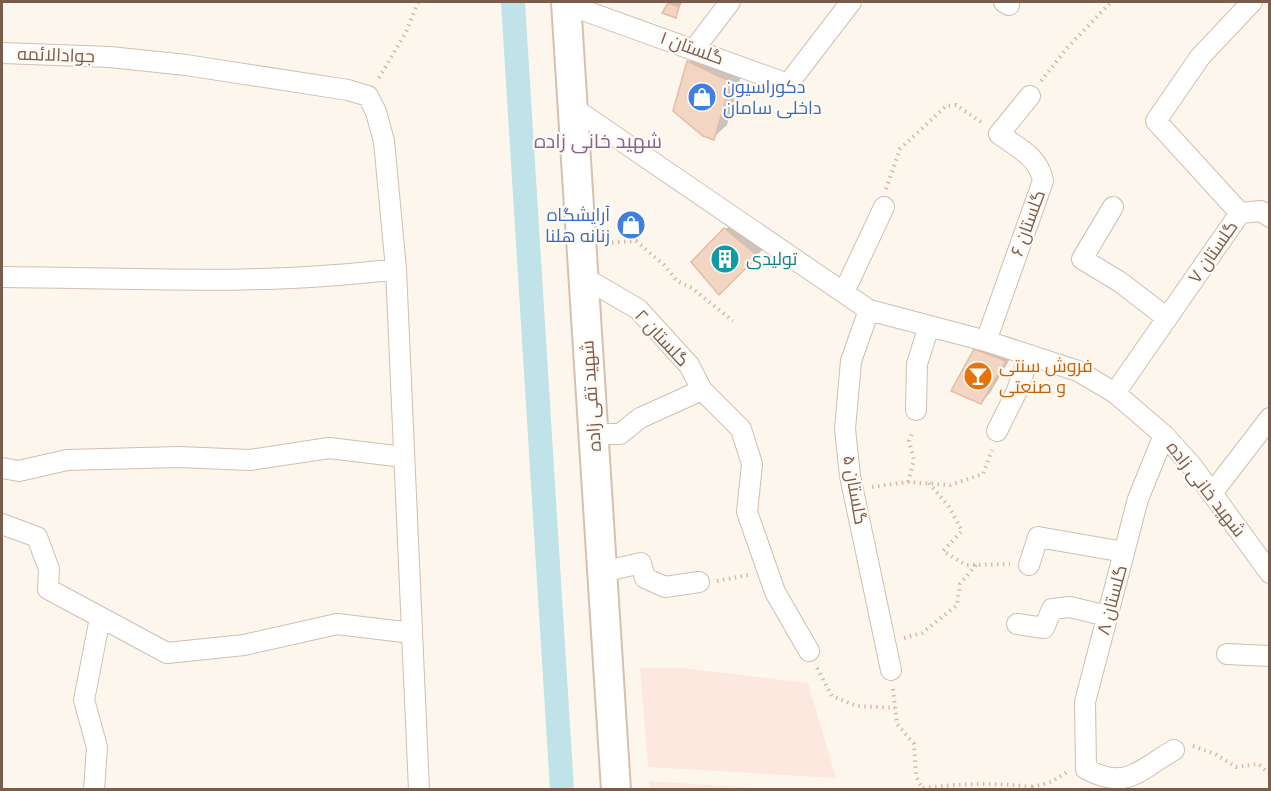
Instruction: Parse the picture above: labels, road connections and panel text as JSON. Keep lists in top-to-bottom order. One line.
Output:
{"streets":{"main road":["شهید تقی زاده"],"street":["گلستان ۱","جوادالائمه","گلستان ۶","گلستان ٧","گلستان ۲","شهید خانی زاده","گلستان ۵","گلستان ۸"]},"crossings":[["گلستان ۱","شهید تقی زاده"],["گلستان ۶","شهید خانی زاده"],["گلستان ٧","شهید خانی زاده"],["گلستان ۲","شهید تقی زاده"],["شهید تقی زاده","شهید خانی زاده"],["شهید خانی زاده","گلستان ۵"],["شهید خانی زاده","گلستان ۸"]],"districts":["شهید خانی زاده"],"places":{"shop":["دکوراسیون داخلی سامان","آرایشگاه زنانه هلنا"],"building":["تولیدی"],"bar":["فروش سنتی و صنعتی"]}}
